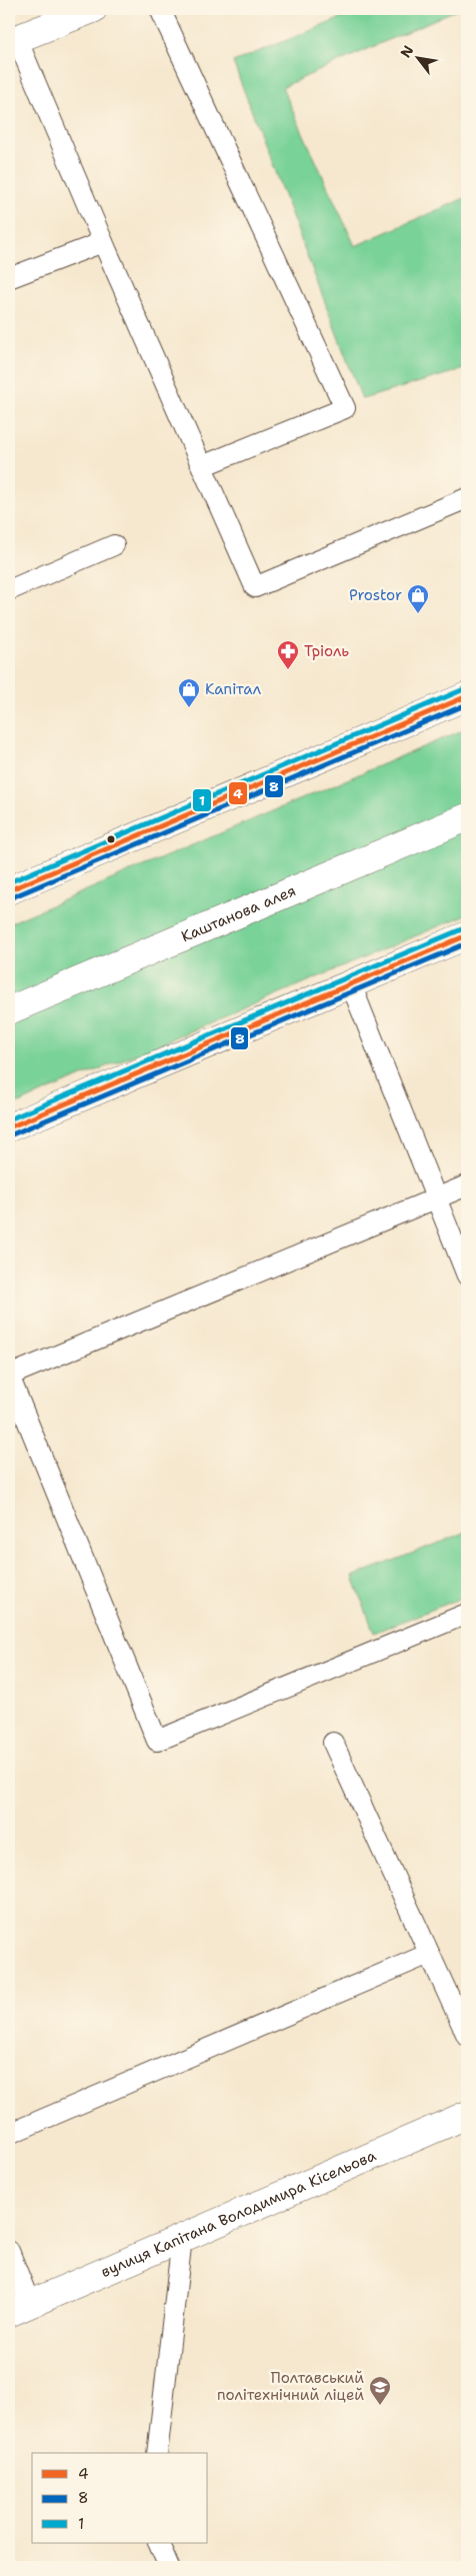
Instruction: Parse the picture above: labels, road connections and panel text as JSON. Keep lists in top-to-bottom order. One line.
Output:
{"streets":{"street":["Каштанова алея","вулиця Капітана Володимира Кісельова"]},"places":{"shop":["Prostor","Капітал"],"pharmacy":["Тріоль"],"school or university":["Полтавський політехнічний ліцей"]},"lines":["transit line 1","transit line 4","transit line 8"],"legend":["4","8","1"],"north":"top left"}
